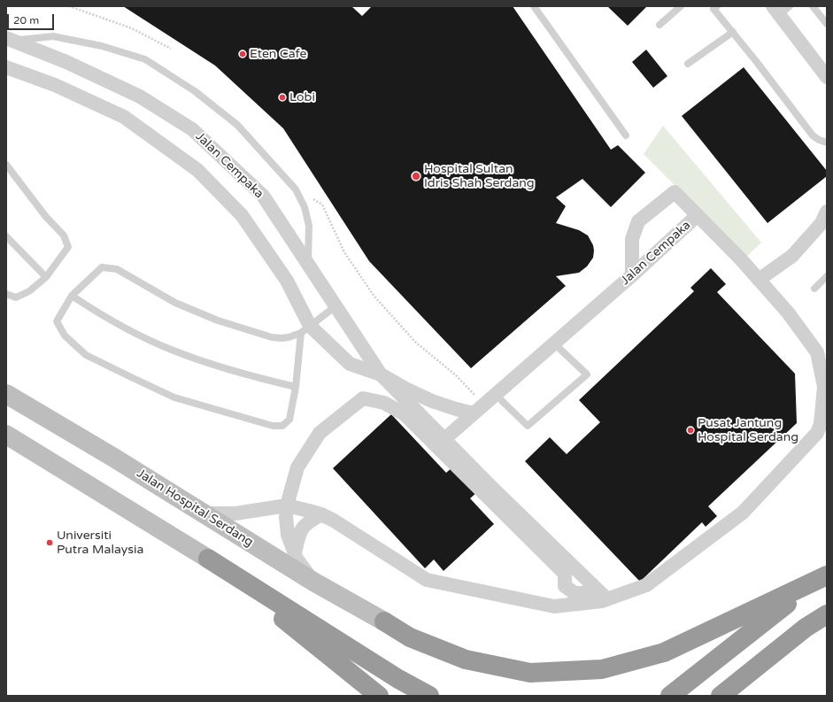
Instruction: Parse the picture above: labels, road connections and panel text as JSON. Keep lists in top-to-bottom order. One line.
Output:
{"streets":{"main road":["Jalan Hospital Serdang"],"street":["Jalan Cempaka"]},"crossings":[["Jalan Cempaka","Jalan Hospital Serdang"]],"places":["Eten Cafe","Lobi","Hospital Sultan Idris Shah Serdang","Pusat Jantung Hospital Serdang","Universiti Putra Malaysia"],"scale_bar":"20 m"}
